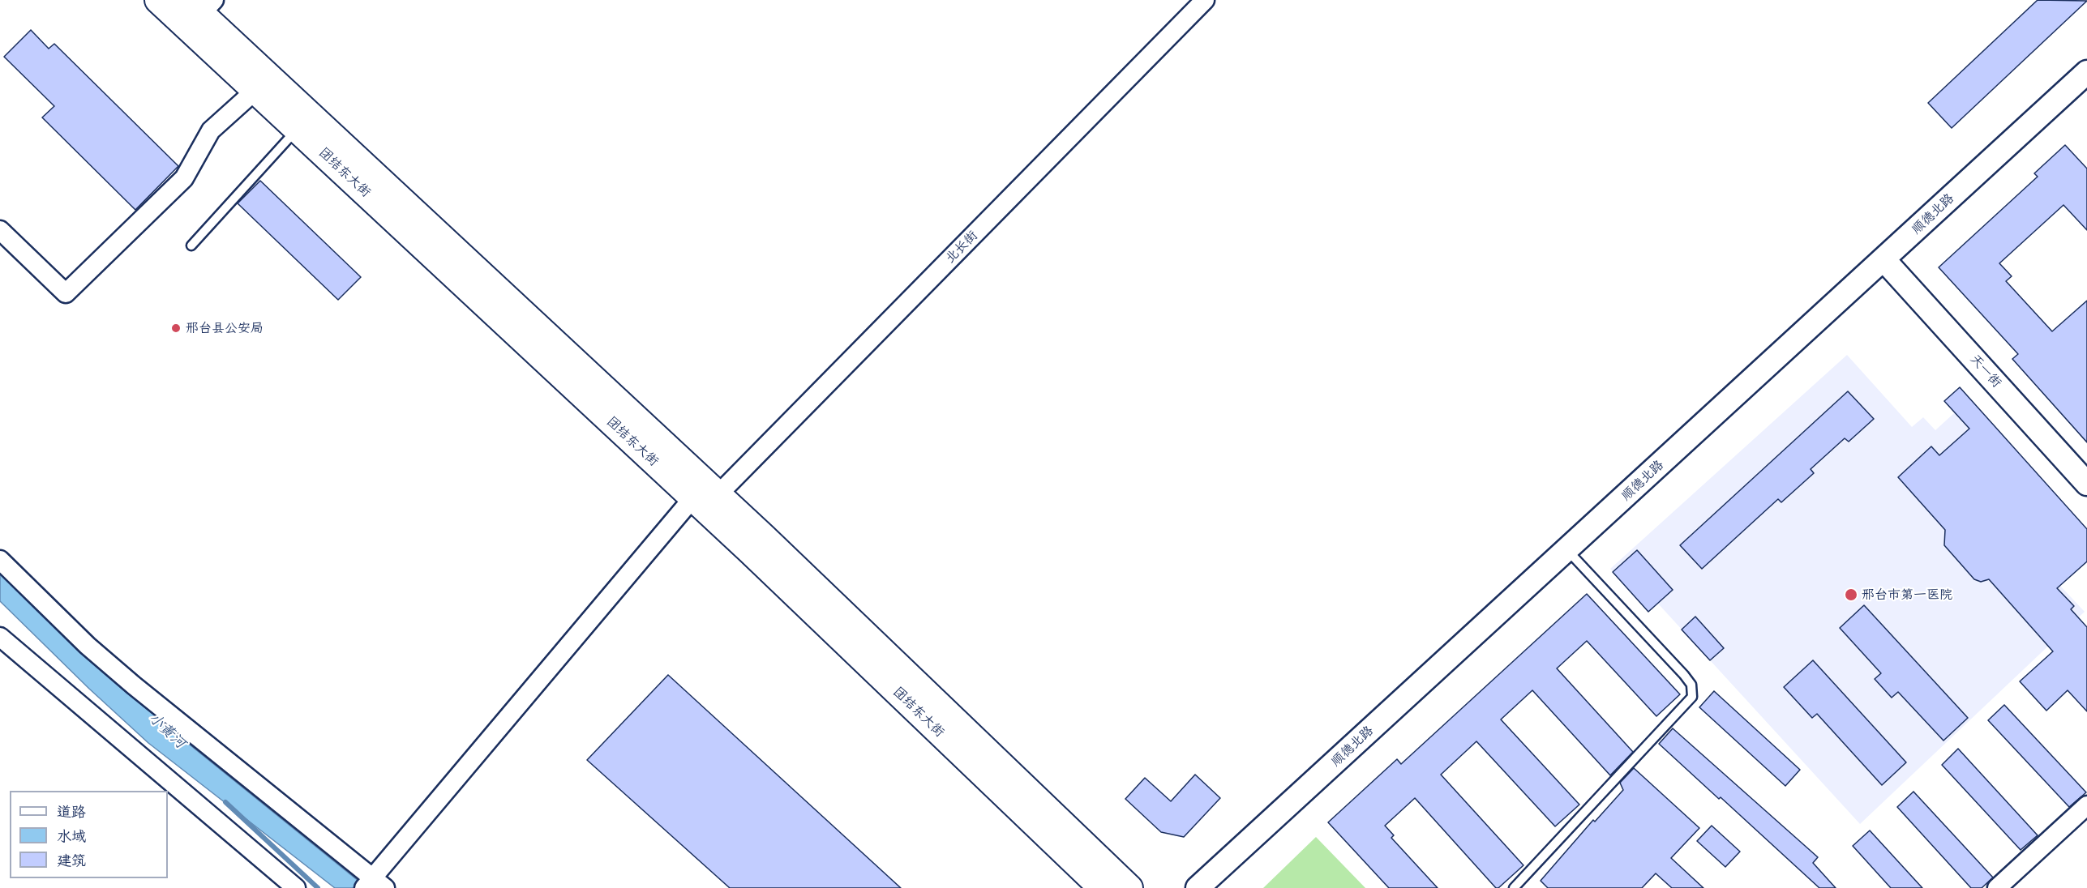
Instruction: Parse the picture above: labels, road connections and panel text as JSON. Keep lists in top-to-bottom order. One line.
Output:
{"streets":{"main road":["团结东大街"],"street":["顺德北路","北长街","天一街"]},"crossings":[["团结东大街","北长街"],["顺德北路","天一街"]],"water":["小黄河"],"places":["邢台县公安局","邢台市第一医院"],"legend":["道路","水域","建筑"]}
